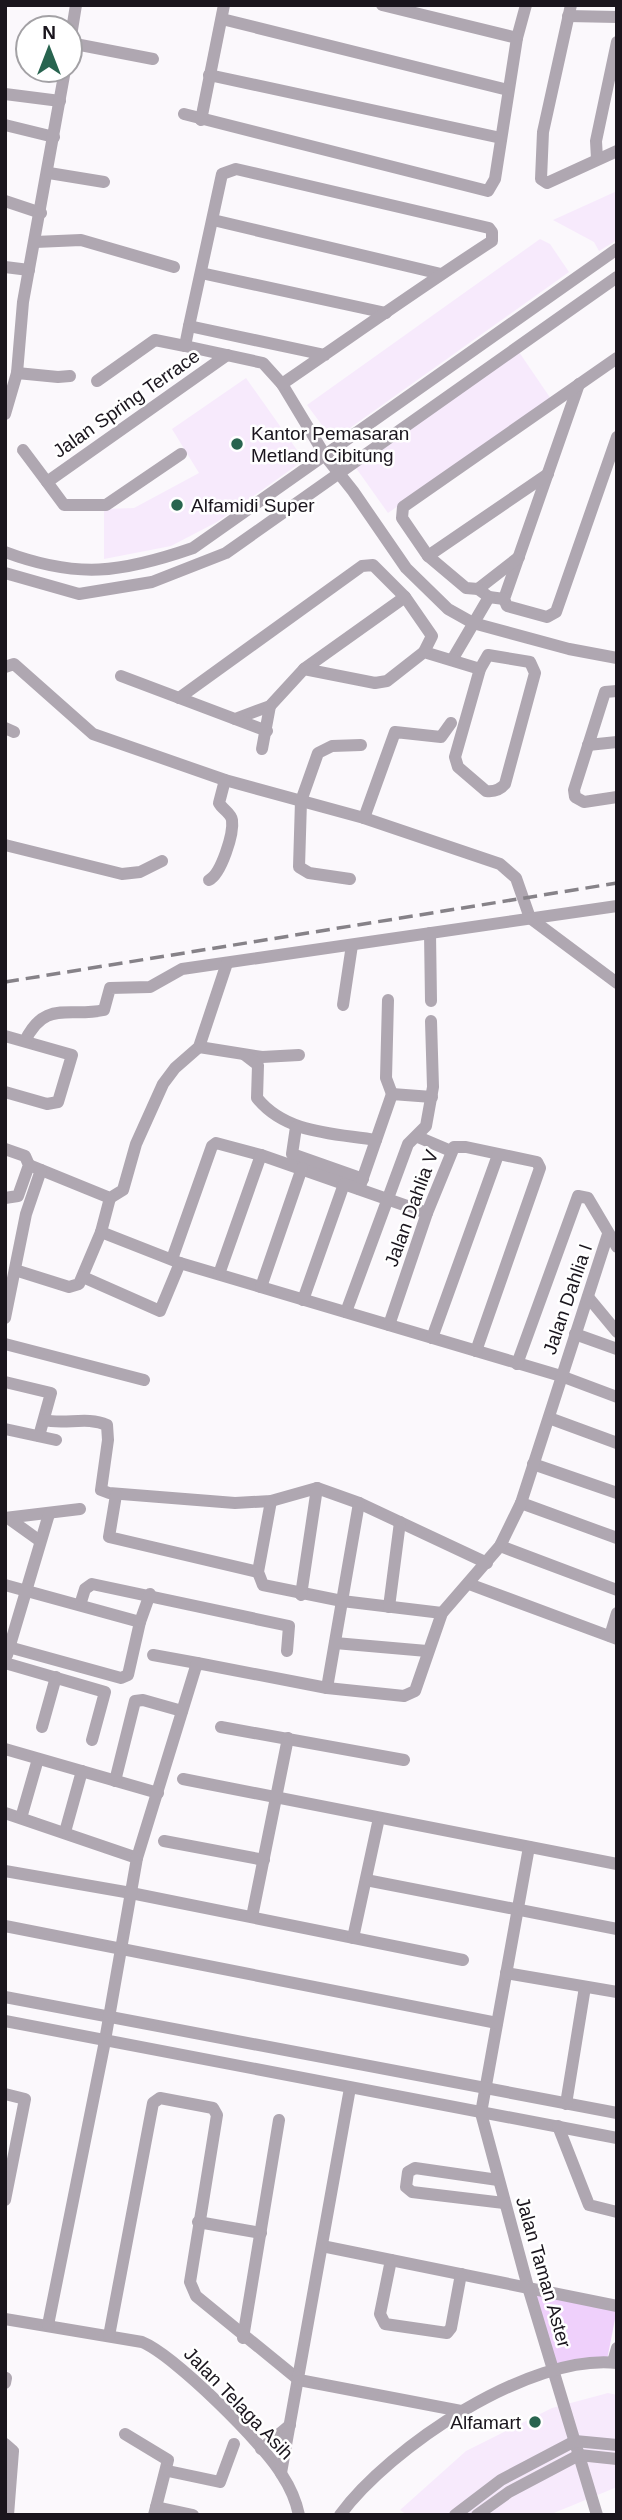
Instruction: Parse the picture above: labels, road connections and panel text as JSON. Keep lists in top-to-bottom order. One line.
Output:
{"streets":{"street":["Jalan Spring Terrace","Jalan Dahlia V","Jalan Dahlia I","Jalan Taman Aster","Jalan Telaga Asih"]},"places":["Kantor Pemasaran Metland Cibitung","Alfamidi Super","Alfamart"],"north":"top"}
